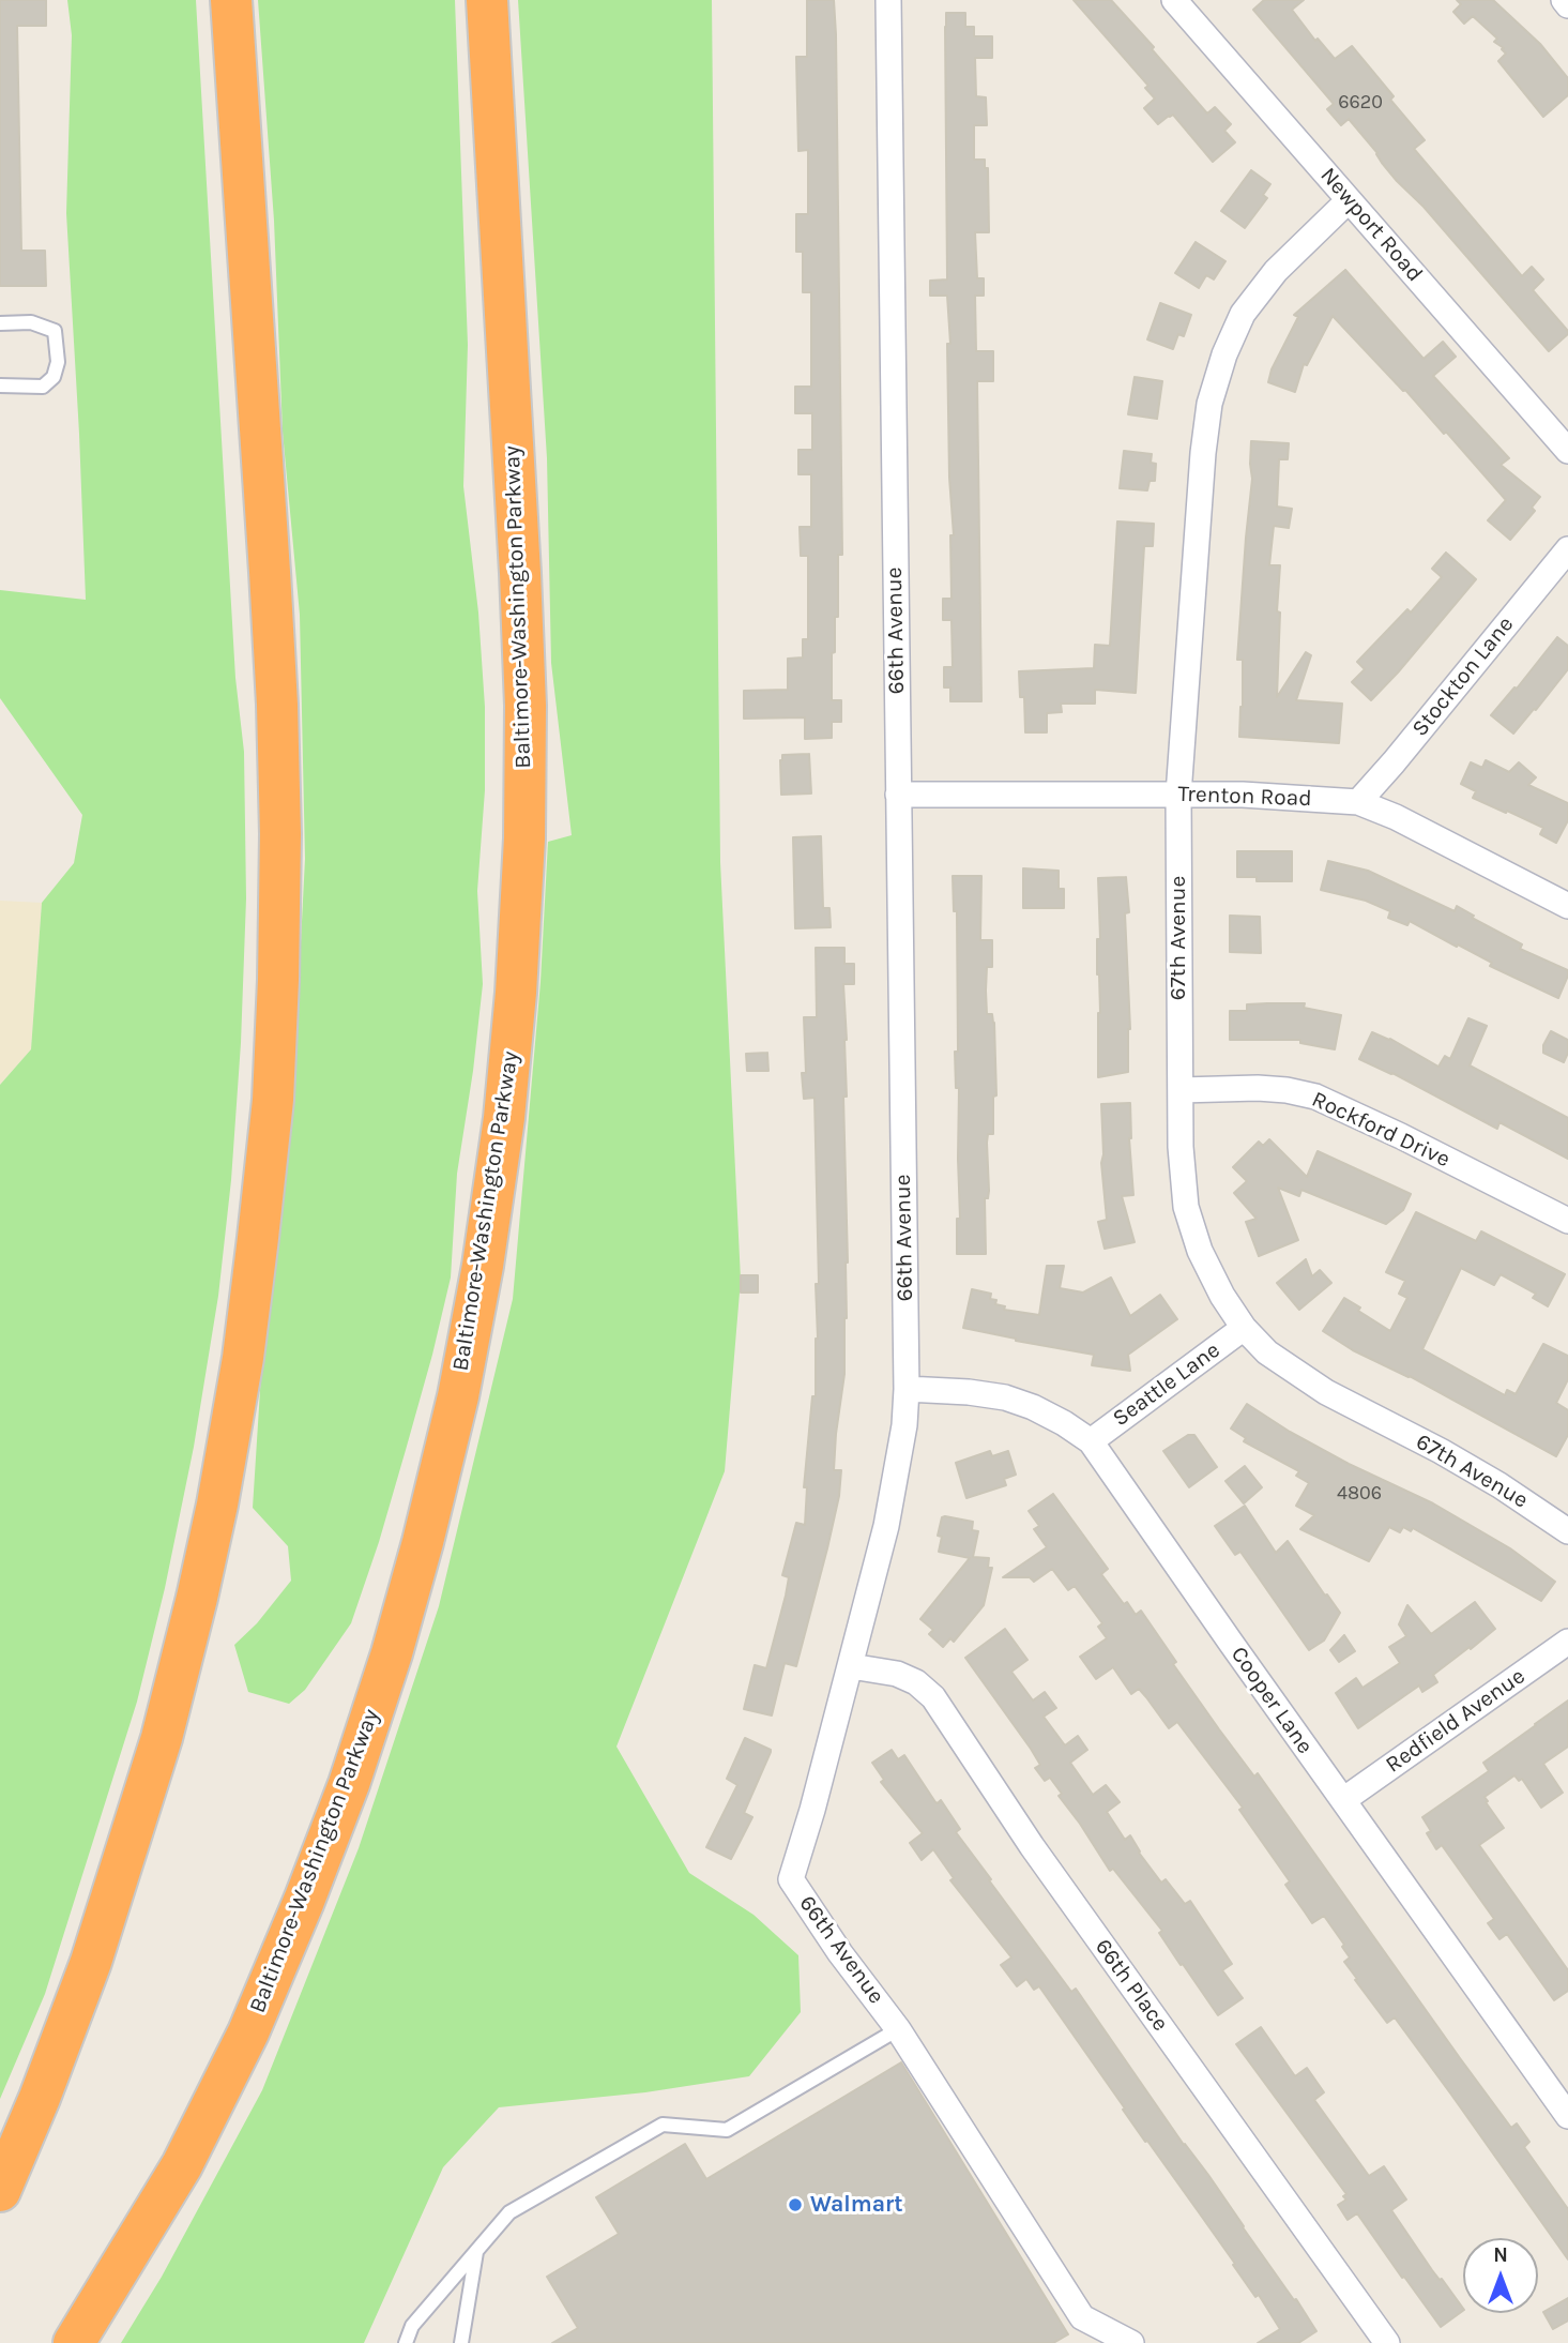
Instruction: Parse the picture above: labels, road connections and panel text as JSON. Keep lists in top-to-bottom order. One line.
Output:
{"streets":{"highway":["Baltimore-Washington Parkway"],"street":["Newport Road","66th Avenue","Stockton Lane","Trenton Road","67th Avenue","Rockford Drive","Seattle Lane","Cooper Lane","Redfield Avenue","66th Place"]},"crossings":[["Newport Road","67th Avenue"],["66th Avenue","Trenton Road"],["66th Avenue","Cooper Lane"],["66th Avenue","66th Place"],["Stockton Lane","Trenton Road"],["Trenton Road","67th Avenue"],["67th Avenue","Rockford Drive"],["67th Avenue","Seattle Lane"],["Seattle Lane","Cooper Lane"],["Cooper Lane","Redfield Avenue"]],"places":["Walmart"],"house_numbers":["6620","4806"],"north":"top"}
